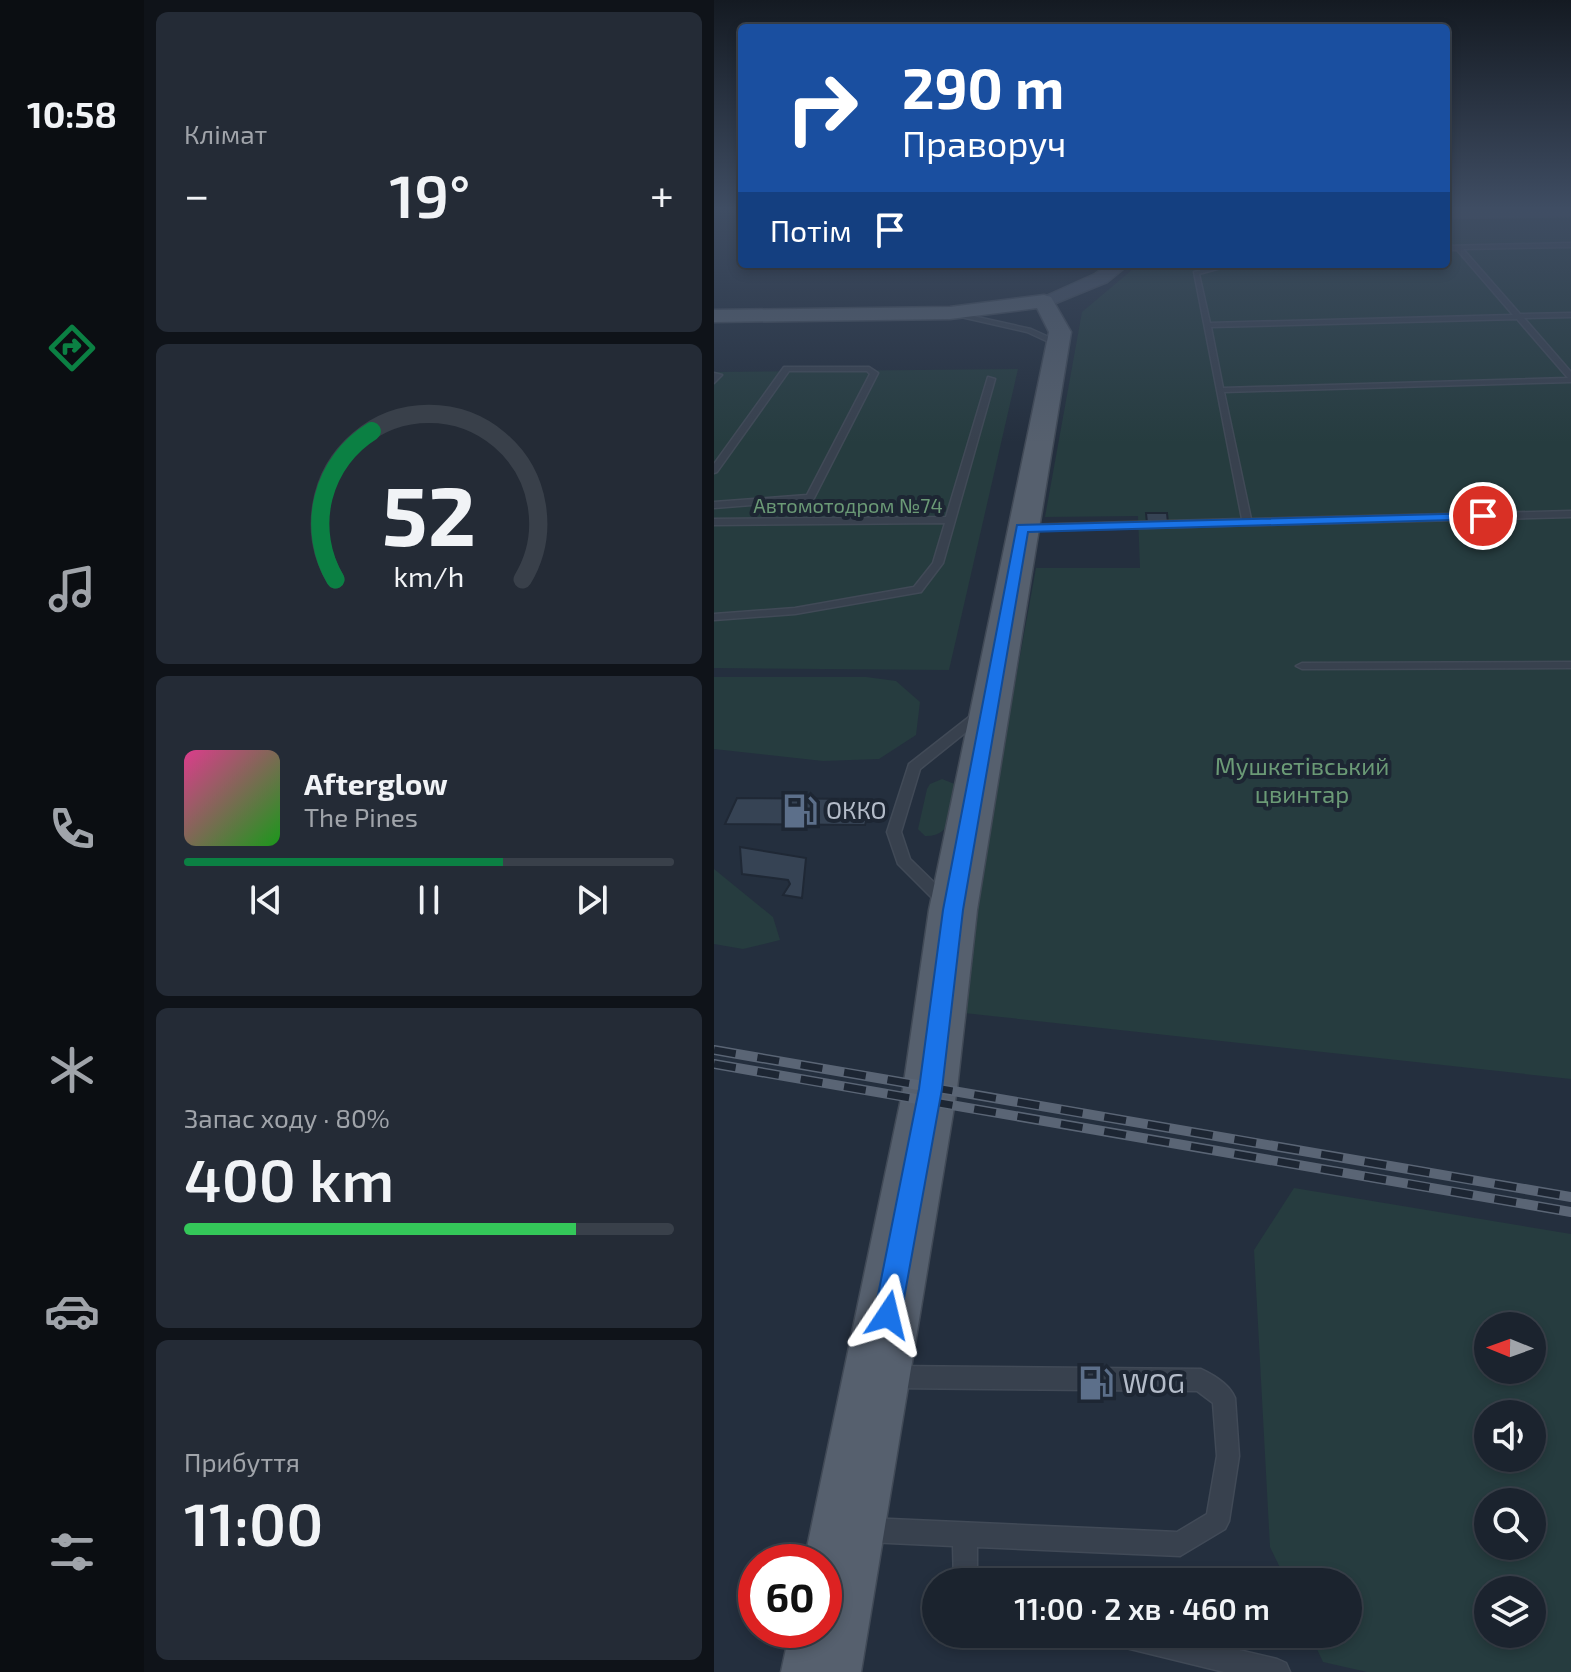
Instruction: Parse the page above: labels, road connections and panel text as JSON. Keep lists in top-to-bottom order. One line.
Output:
{"parks":["Автомотодром №74","Мушкетівський цвинтар"],"places":{"fuel station":["ОККО","WOG"]},"north":"left","page":{"tabs":"10:58","tile":["Клімат",["Запас ходу · 80%","400 km"],["Прибуття","11:00"]],"turn":["290 m","Праворуч"],"heat":["−","19°","+"],"then":"Потім","song":["Afterglow","The Pines"],"limit":"60","trip":"11:00 · 2 хв · 460 m","gauge":["52","km/h"]}}
